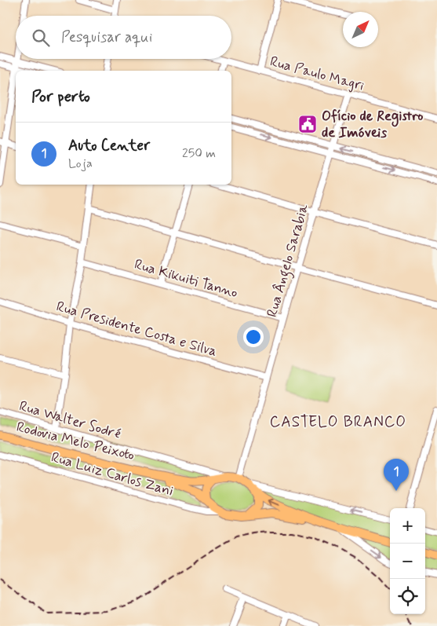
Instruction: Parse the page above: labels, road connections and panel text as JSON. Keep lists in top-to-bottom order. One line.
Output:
{"streets":{"main road":["Rodovia Melo Peixoto"],"street":["Rua Paulo Magri","Rua Ângelo Sarabia","Rua Kikuiti Tanno","Rua Presidente Costa e Silva","Rua Walter Sodré","Rua Luiz Carlos Zani"]},"crossings":[["Rua Paulo Magri","Rua Ângelo Sarabia"],["Rua Ângelo Sarabia","Rua Kikuiti Tanno"],["Rua Ângelo Sarabia","Rua Presidente Costa e Silva"],["Rua Ângelo Sarabia","Rua Walter Sodré"],["Rua Ângelo Sarabia","Rodovia Melo Peixoto"],["Rua Ângelo Sarabia","Rua Luiz Carlos Zani"],["Rua Walter Sodré","Rodovia Melo Peixoto"],["Rua Walter Sodré","Rua Luiz Carlos Zani"],["Rodovia Melo Peixoto","Rua Luiz Carlos Zani"]],"districts":["CASTELO BRANCO"],"places":{"public building":["Ofício de Registro de Imóveis"]},"north":"top right","page":{"search":"Pesquisar aqui","heading":"Por perto","list":[{"mark":"1","name":"Auto Center","note":"Loja","value":"250 m"}],"pins":"1","map_buttons":["+","−"]}}
